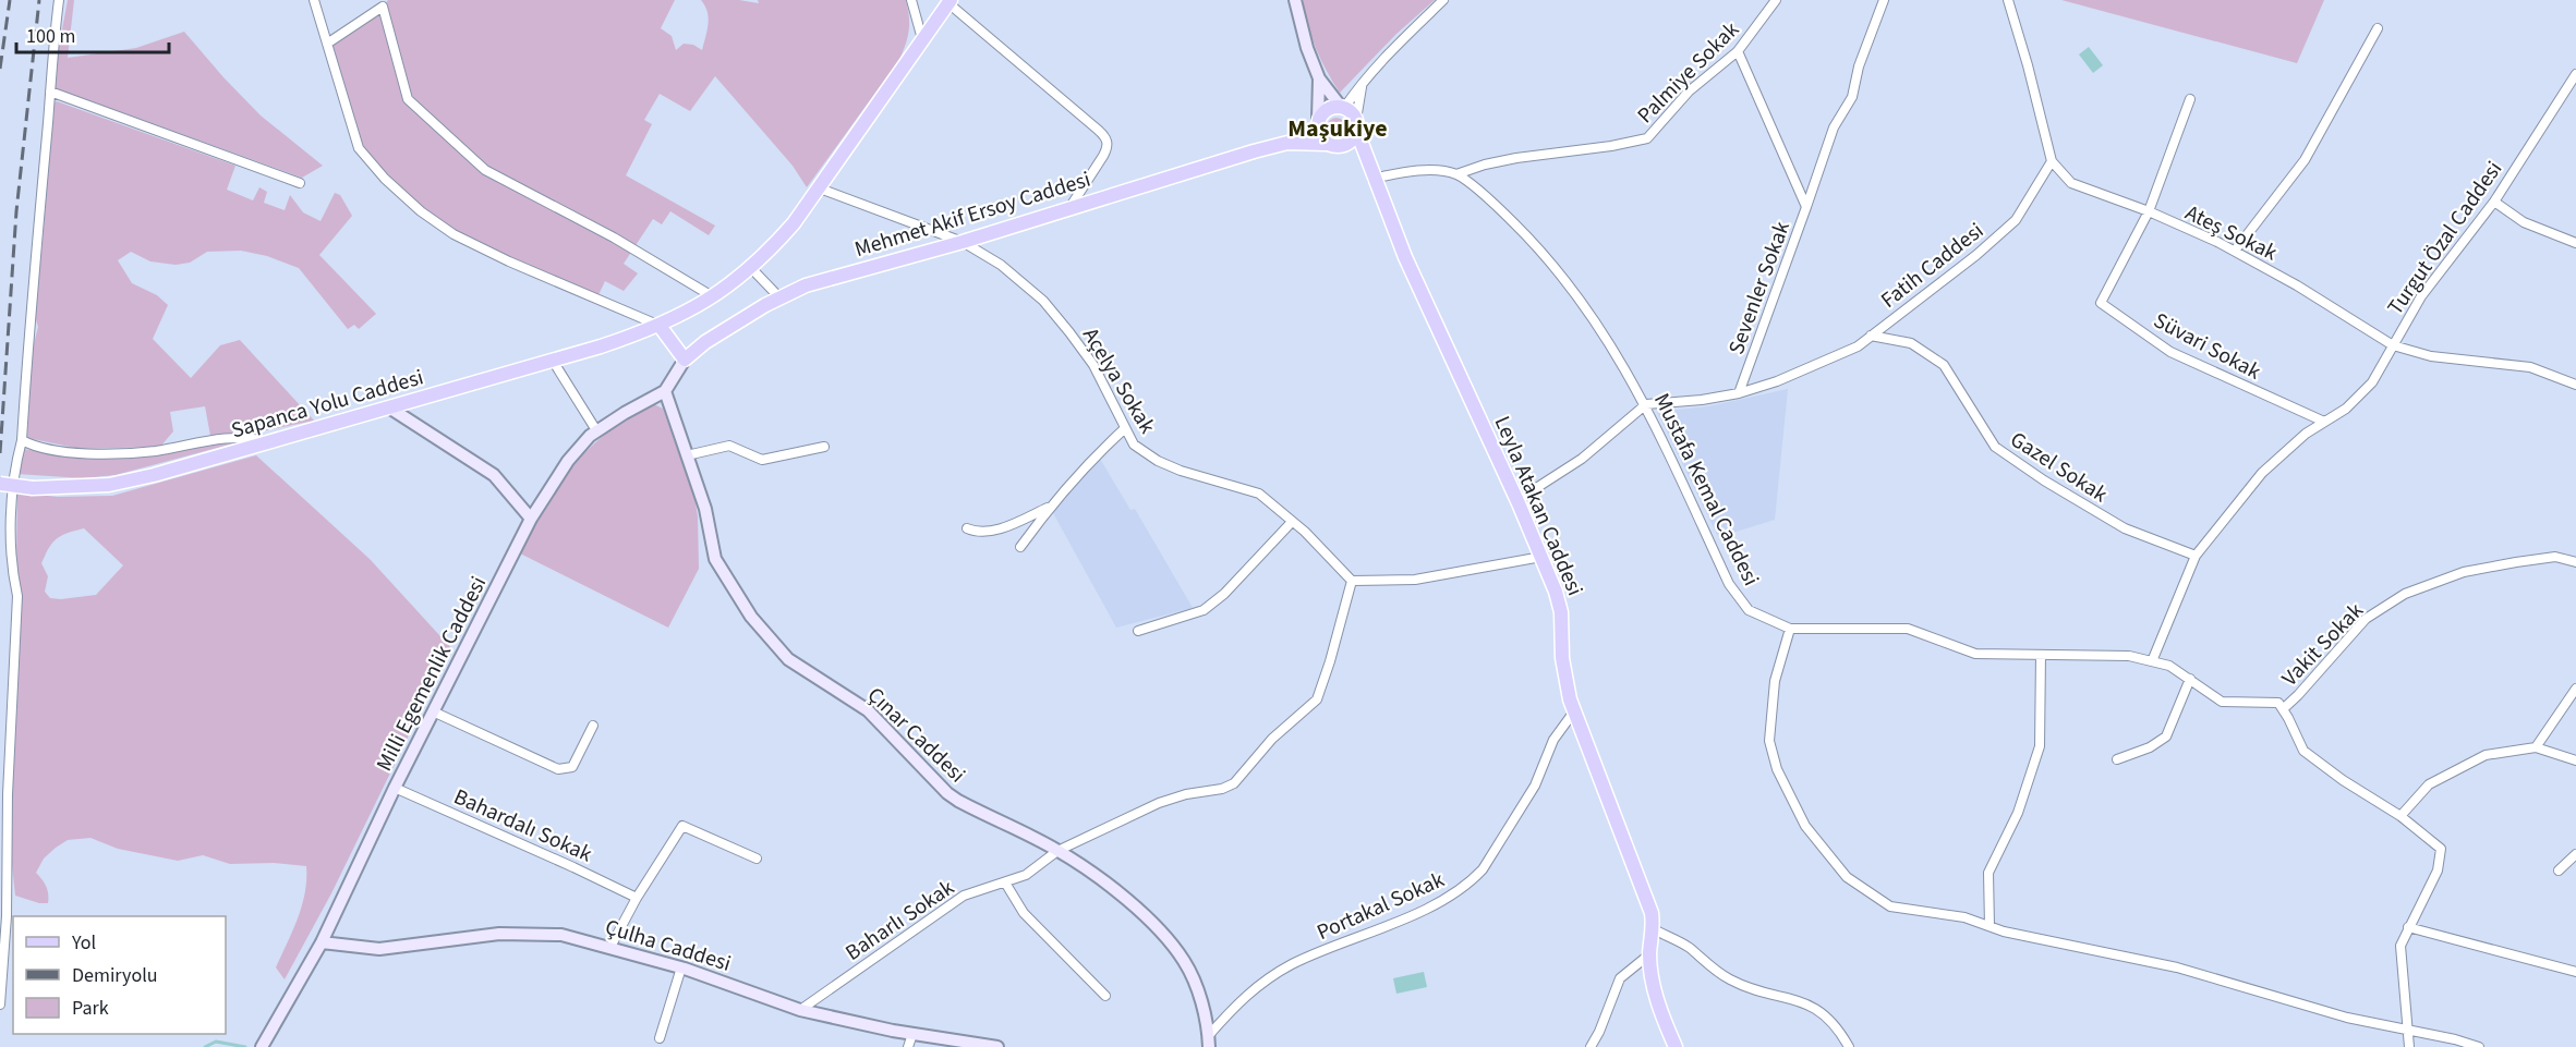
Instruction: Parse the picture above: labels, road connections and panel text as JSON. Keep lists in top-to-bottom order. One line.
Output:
{"streets":{"main road":["Mehmet Akif Ersoy Caddesi","Sapanca Yolu Caddesi","Leyla Atakan Caddesi"],"street":["Palmiye Sokak","Ateş Sokak","Turgut Özal Caddesi","Fatih Caddesi","Sevenler Sokak","Süvari Sokak","Açelya Sokak","Gazel Sokak","Mustafa Kemal Caddesi","Vakit Sokak","Milli Egemenlik Caddesi","Çınar Caddesi","Bahardalı Sokak","Portakal Sokak","Baharlı Sokak","Çulha Caddesi"]},"crossings":[["Palmiye Sokak","Sevenler Sokak"],["Palmiye Sokak","Mustafa Kemal Caddesi"],["Mehmet Akif Ersoy Caddesi","Açelya Sokak"],["Mehmet Akif Ersoy Caddesi","Milli Egemenlik Caddesi"],["Ateş Sokak","Turgut Özal Caddesi"],["Ateş Sokak","Fatih Caddesi"],["Ateş Sokak","Süvari Sokak"],["Turgut Özal Caddesi","Süvari Sokak"],["Turgut Özal Caddesi","Gazel Sokak"],["Turgut Özal Caddesi","Mustafa Kemal Caddesi"],["Fatih Caddesi","Sevenler Sokak"],["Fatih Caddesi","Gazel Sokak"],["Fatih Caddesi","Mustafa Kemal Caddesi"],["Açelya Sokak","Sapanca Yolu Caddesi"],["Açelya Sokak","Baharlı Sokak"],["Mustafa Kemal Caddesi","Vakit Sokak"],["Leyla Atakan Caddesi","Portakal Sokak"],["Milli Egemenlik Caddesi","Çınar Caddesi"],["Milli Egemenlik Caddesi","Bahardalı Sokak"],["Milli Egemenlik Caddesi","Çulha Caddesi"],["Çınar Caddesi","Portakal Sokak"],["Çınar Caddesi","Baharlı Sokak"],["Baharlı Sokak","Çulha Caddesi"]],"districts":["Maşukiye"],"legend":["Yol","Demiryolu","Park"],"scale_bar":"100 m"}
